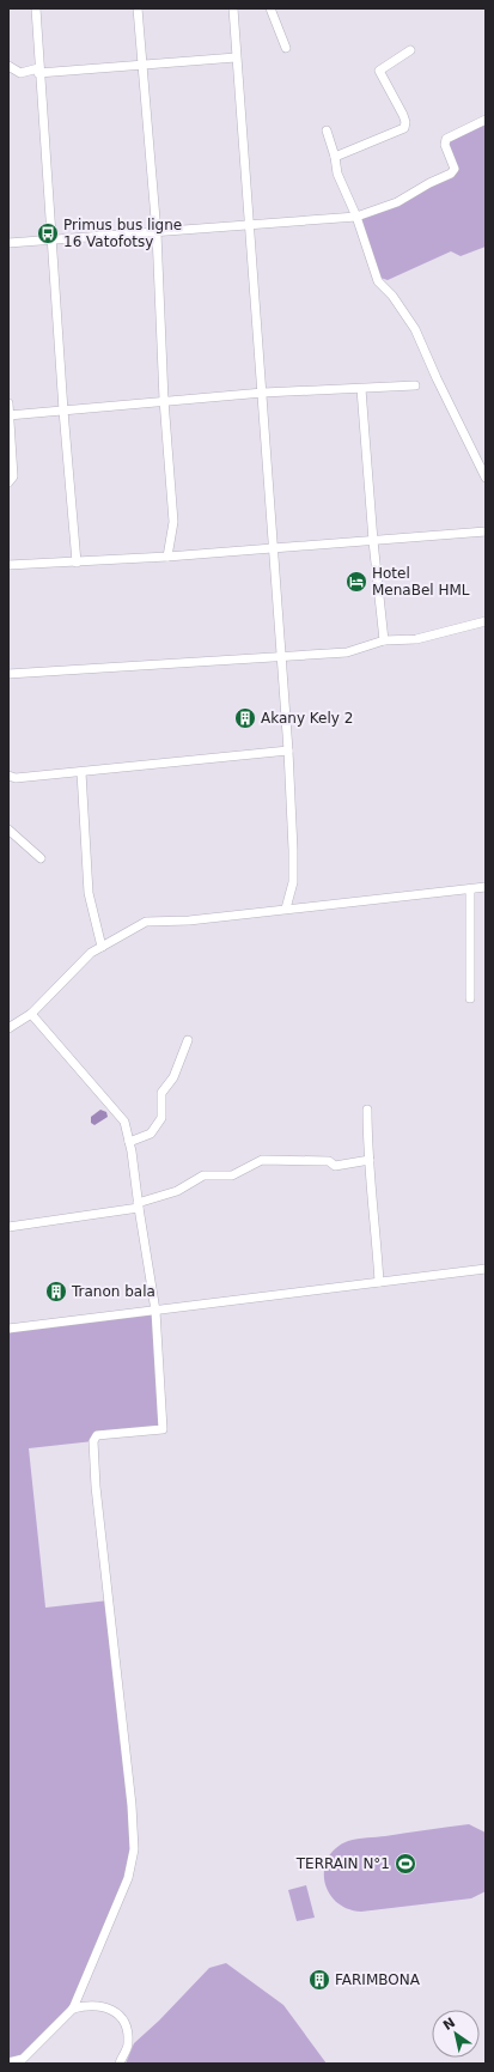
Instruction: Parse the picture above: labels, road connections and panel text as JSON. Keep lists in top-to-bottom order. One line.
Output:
{"places":{"bus stop":["Primus bus ligne 16 Vatofotsy"],"hotel":["Hotel MenaBel HML"],"building":["Akany Kely 2","Tranon bala","FARIMBONA"],"sports":["TERRAIN N°1"]},"north":"top left"}
